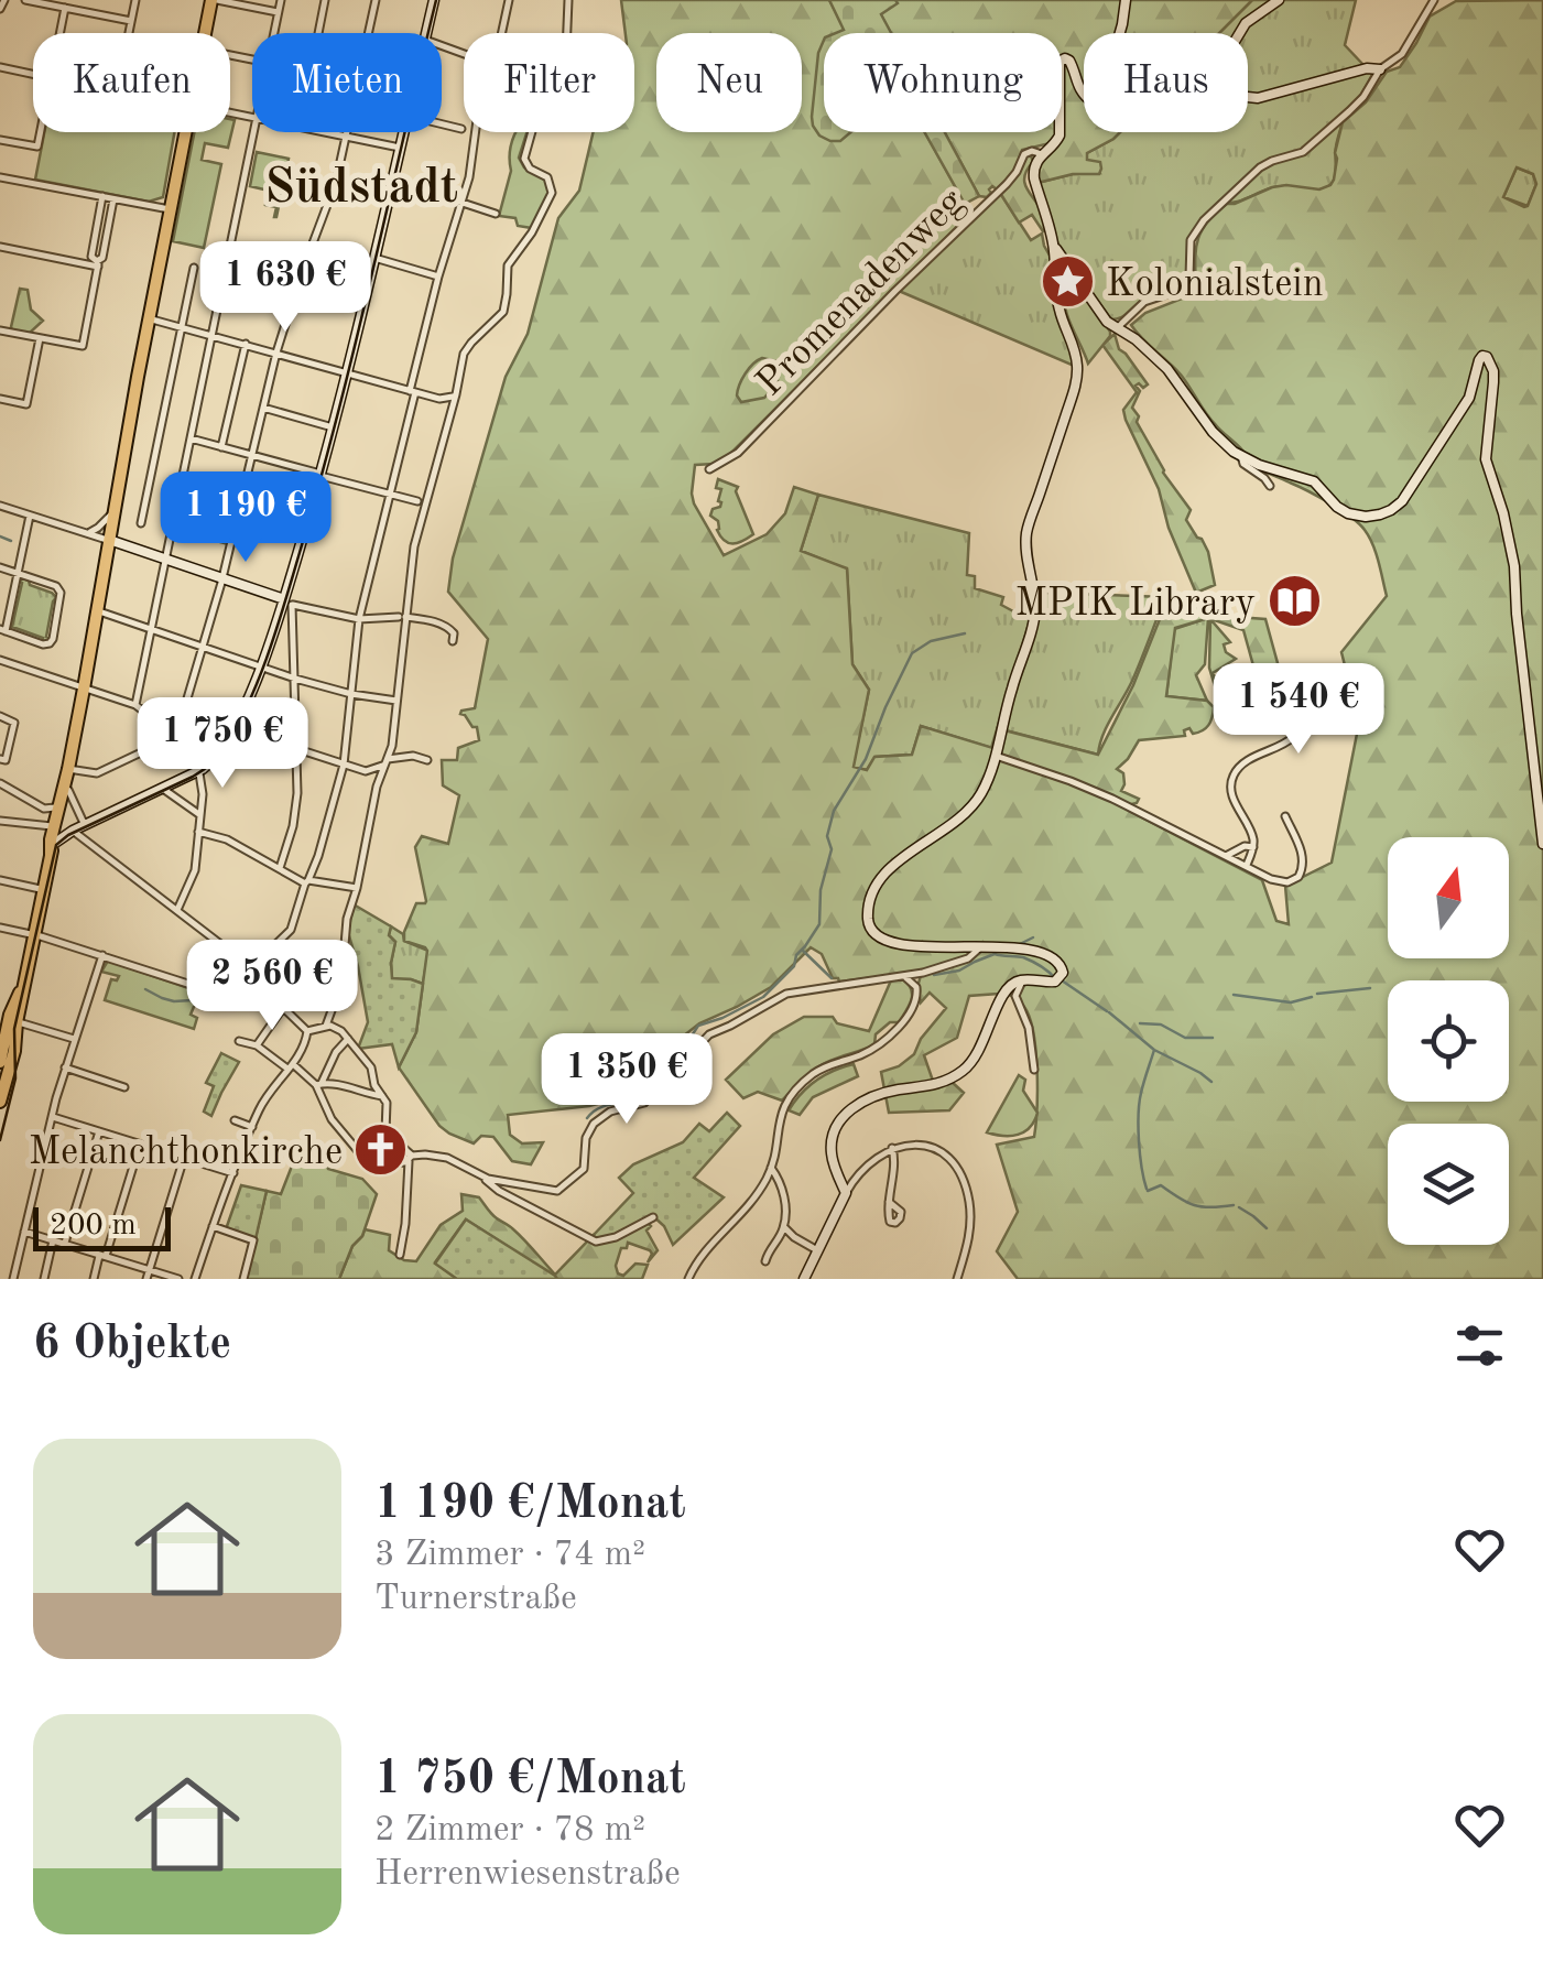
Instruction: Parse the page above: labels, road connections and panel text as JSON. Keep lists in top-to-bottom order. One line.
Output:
{"streets":{"street":["Promenadenweg"]},"districts":["Südstadt"],"places":{"place":["Kolonialstein"],"library":["MPIK Library"],"church":["Melanchthonkirche"]},"scale_bar":"200 m","north":"top","page":{"chip":["Kaufen","Mieten","Filter","Neu","Wohnung","Haus"],"price":["1 630 €","1 190 €","1 540 €","1 750 €","2 560 €","1 350 €"],"scale":"200 m","heading":"6 Objekte","list":[{"name":"1 190 €/Monat","note":"3 Zimmer · 74 m² · Turnerstraße"},{"name":"1 750 €/Monat","note":"2 Zimmer · 78 m² · Herrenwiesenstraße"}]}}
